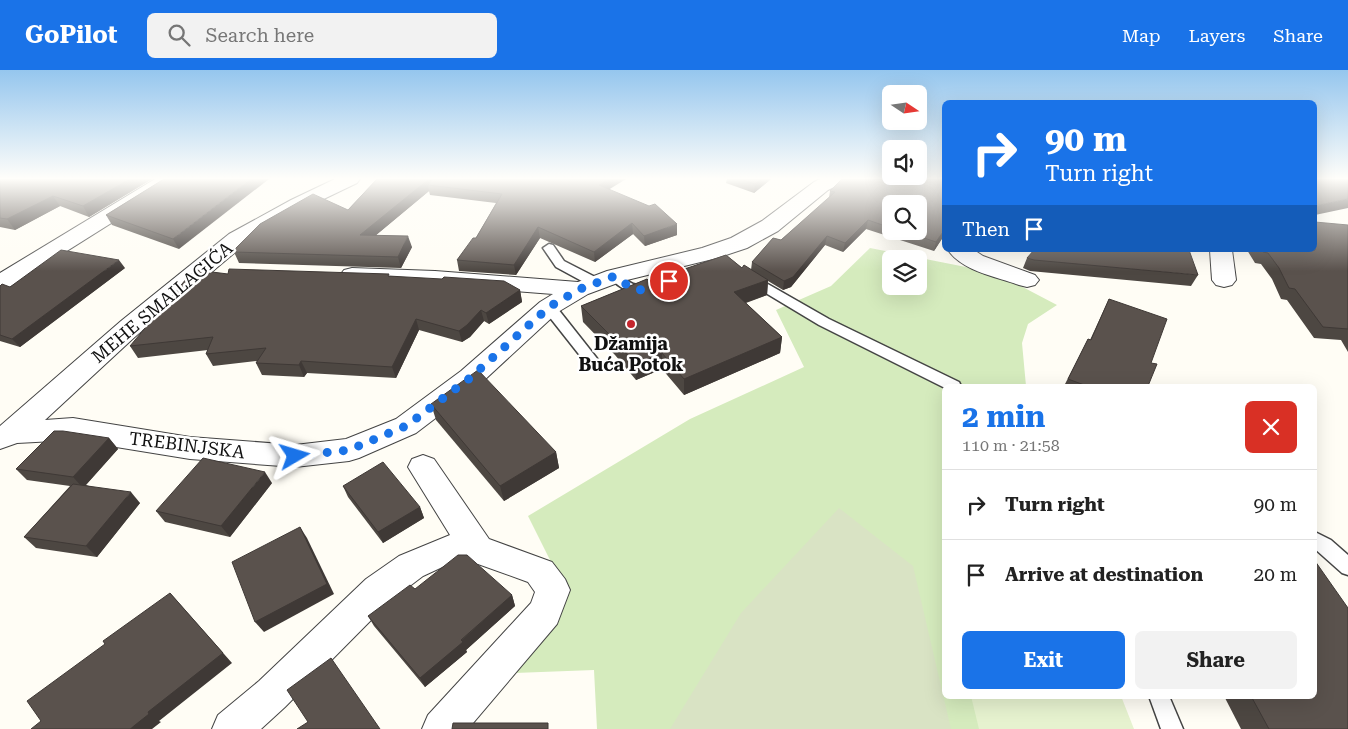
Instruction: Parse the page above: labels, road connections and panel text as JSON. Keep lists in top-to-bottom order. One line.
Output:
{"streets":{"street":["MEHE SMAILAGIĆA","TREBINJSKA"]},"crossings":[["MEHE SMAILAGIĆA","TREBINJSKA"]],"places":["Džamija Buća Potok"],"north":"right","page":{"header":"GoPilot","search":"Search here","nav":["Map","Layers","Share"],"turn":["90 m","Turn right"],"then":"Then","heading":["2 min","110 m · 21:58"],"list":[{"name":"Turn right","value":"90 m"},{"name":"Arrive at destination","value":"20 m"}],"buttons":["Exit","Share"]}}
